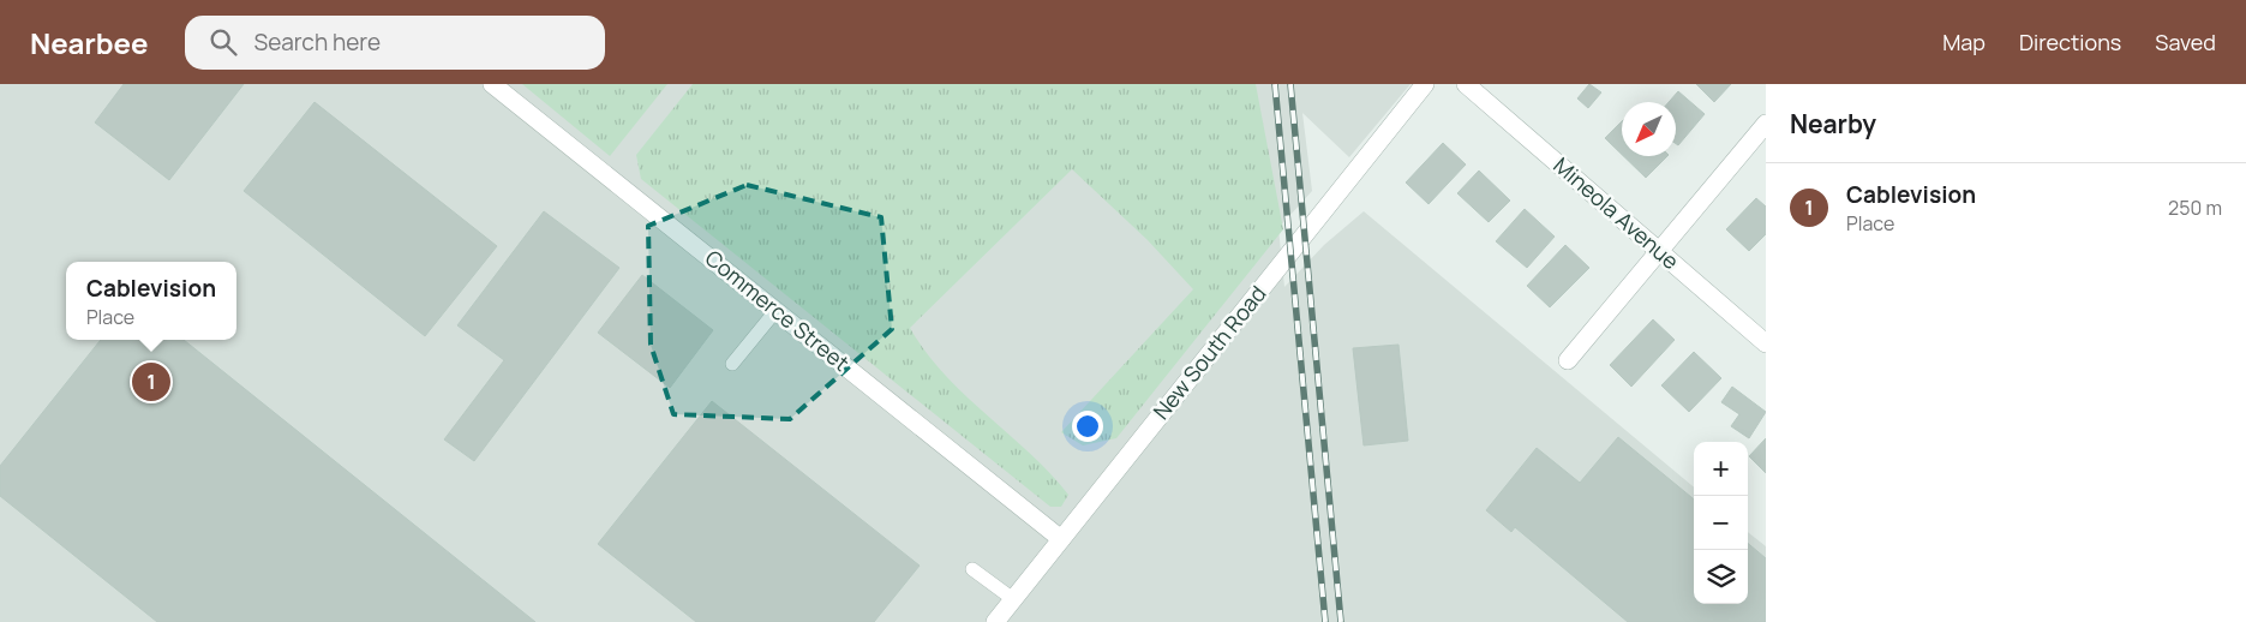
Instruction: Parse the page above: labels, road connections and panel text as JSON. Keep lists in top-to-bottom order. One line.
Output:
{"streets":{"street":["Mineola Avenue","Commerce Street","New South Road"]},"crossings":[["Commerce Street","New South Road"]],"north":"bottom left","page":{"header":"Nearbee","search":"Search here","nav":["Map","Directions","Saved"],"heading":"Nearby","list":[{"mark":"1","name":"Cablevision","note":"Place","value":"250 m"}],"popup":["Cablevision","Place"],"pins":"1","map_buttons":["+","−"]}}
